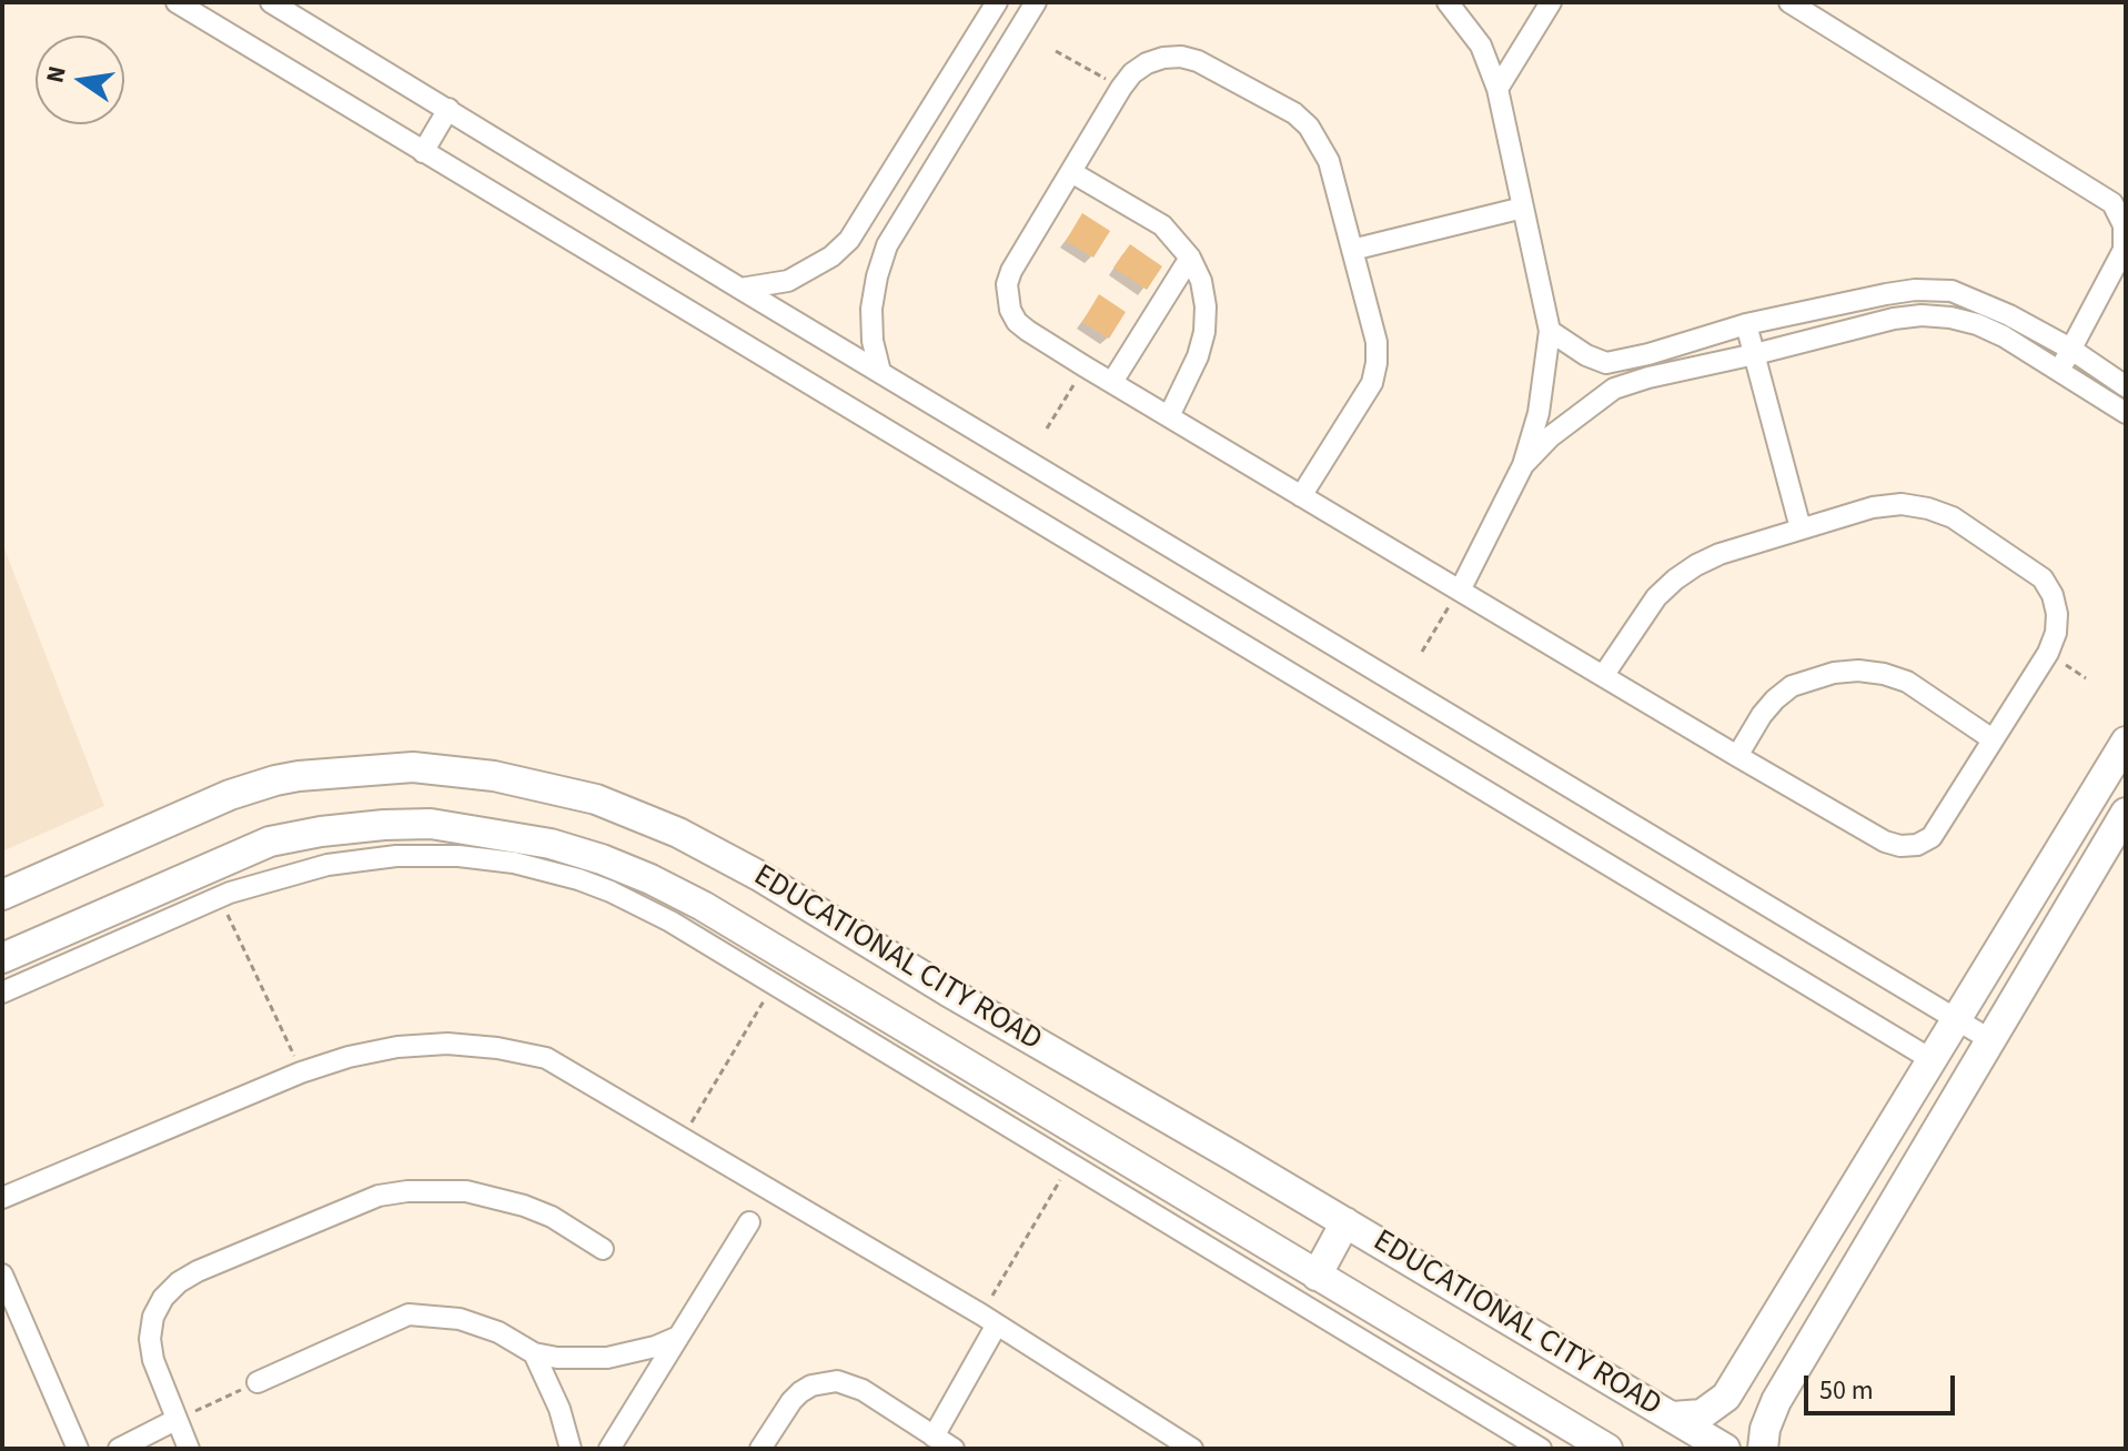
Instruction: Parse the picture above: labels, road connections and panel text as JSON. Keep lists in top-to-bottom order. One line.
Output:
{"streets":{"street":["EDUCATIONAL CITY ROAD"]},"scale_bar":"50 m","north":"left"}
